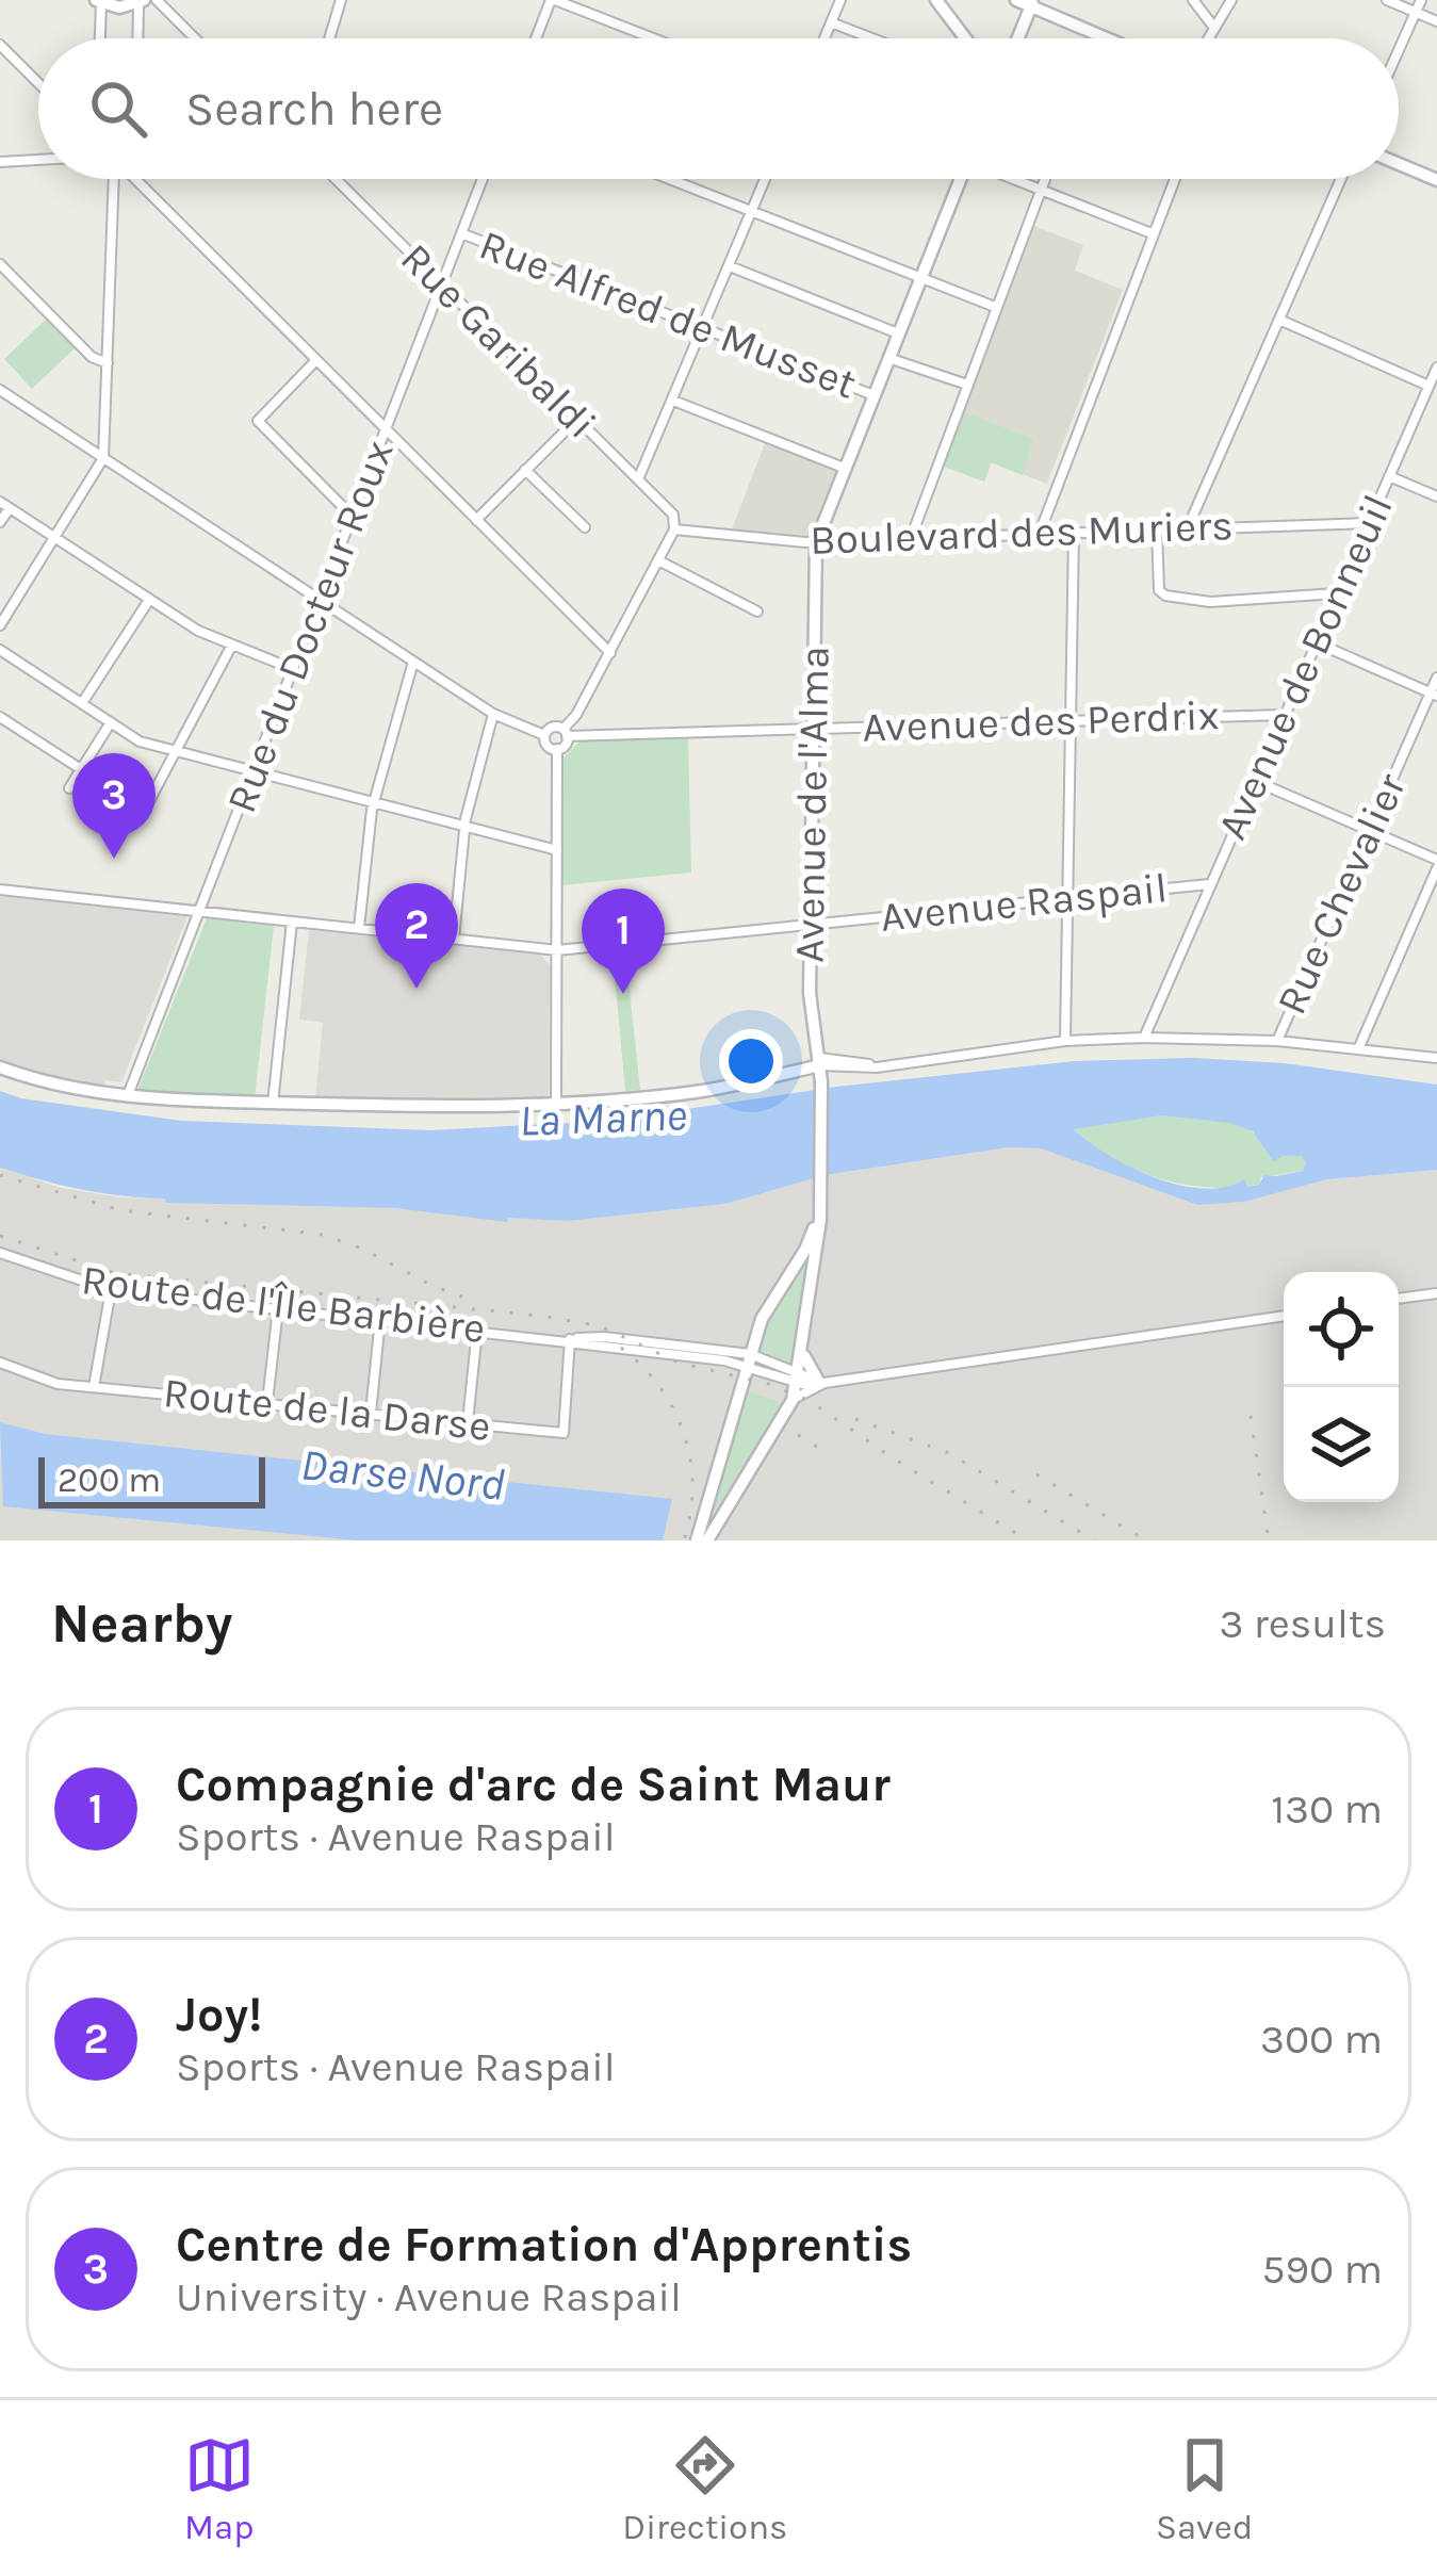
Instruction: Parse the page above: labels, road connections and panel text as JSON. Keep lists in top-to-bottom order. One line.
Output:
{"streets":{"main road":["Avenue de l'Alma"],"street":["Rue Alfred de Musset","Rue Garibaldi","Boulevard des Muriers","Rue du Docteur Roux","Avenue de Bonneuil","Avenue des Perdrix","Rue Chevalier","Avenue Raspail","Route de l'Île Barbière","Route de la Darse"]},"crossings":[["Rue Alfred de Musset","Rue du Docteur Roux"],["Rue Alfred de Musset","Avenue de l'Alma"],["Rue Garibaldi","Boulevard des Muriers"],["Rue Garibaldi","Rue du Docteur Roux"],["Boulevard des Muriers","Avenue de Bonneuil"],["Boulevard des Muriers","Avenue de l'Alma"],["Rue du Docteur Roux","Avenue Raspail"],["Avenue de Bonneuil","Avenue des Perdrix"],["Avenue de Bonneuil","Avenue Raspail"],["Avenue des Perdrix","Avenue de l'Alma"],["Avenue de l'Alma","Avenue Raspail"],["Route de l'Île Barbière","Route de la Darse"]],"water":["La Marne","Darse Nord"],"scale_bar":"200 m","page":{"search":"Search here","pins":["3","2","1"],"scale":"200 m","heading":["Nearby","3 results"],"list":[{"mark":"1","name":"Compagnie d'arc de Saint Maur","note":"Sports · Avenue Raspail","value":"130 m"},{"mark":"2","name":"Joy!","note":"Sports · Avenue Raspail","value":"300 m"},{"mark":"3","name":"Centre de Formation d'Apprentis","note":"University · Avenue Raspail","value":"590 m"}],"nav":["Map","Directions","Saved"]}}
